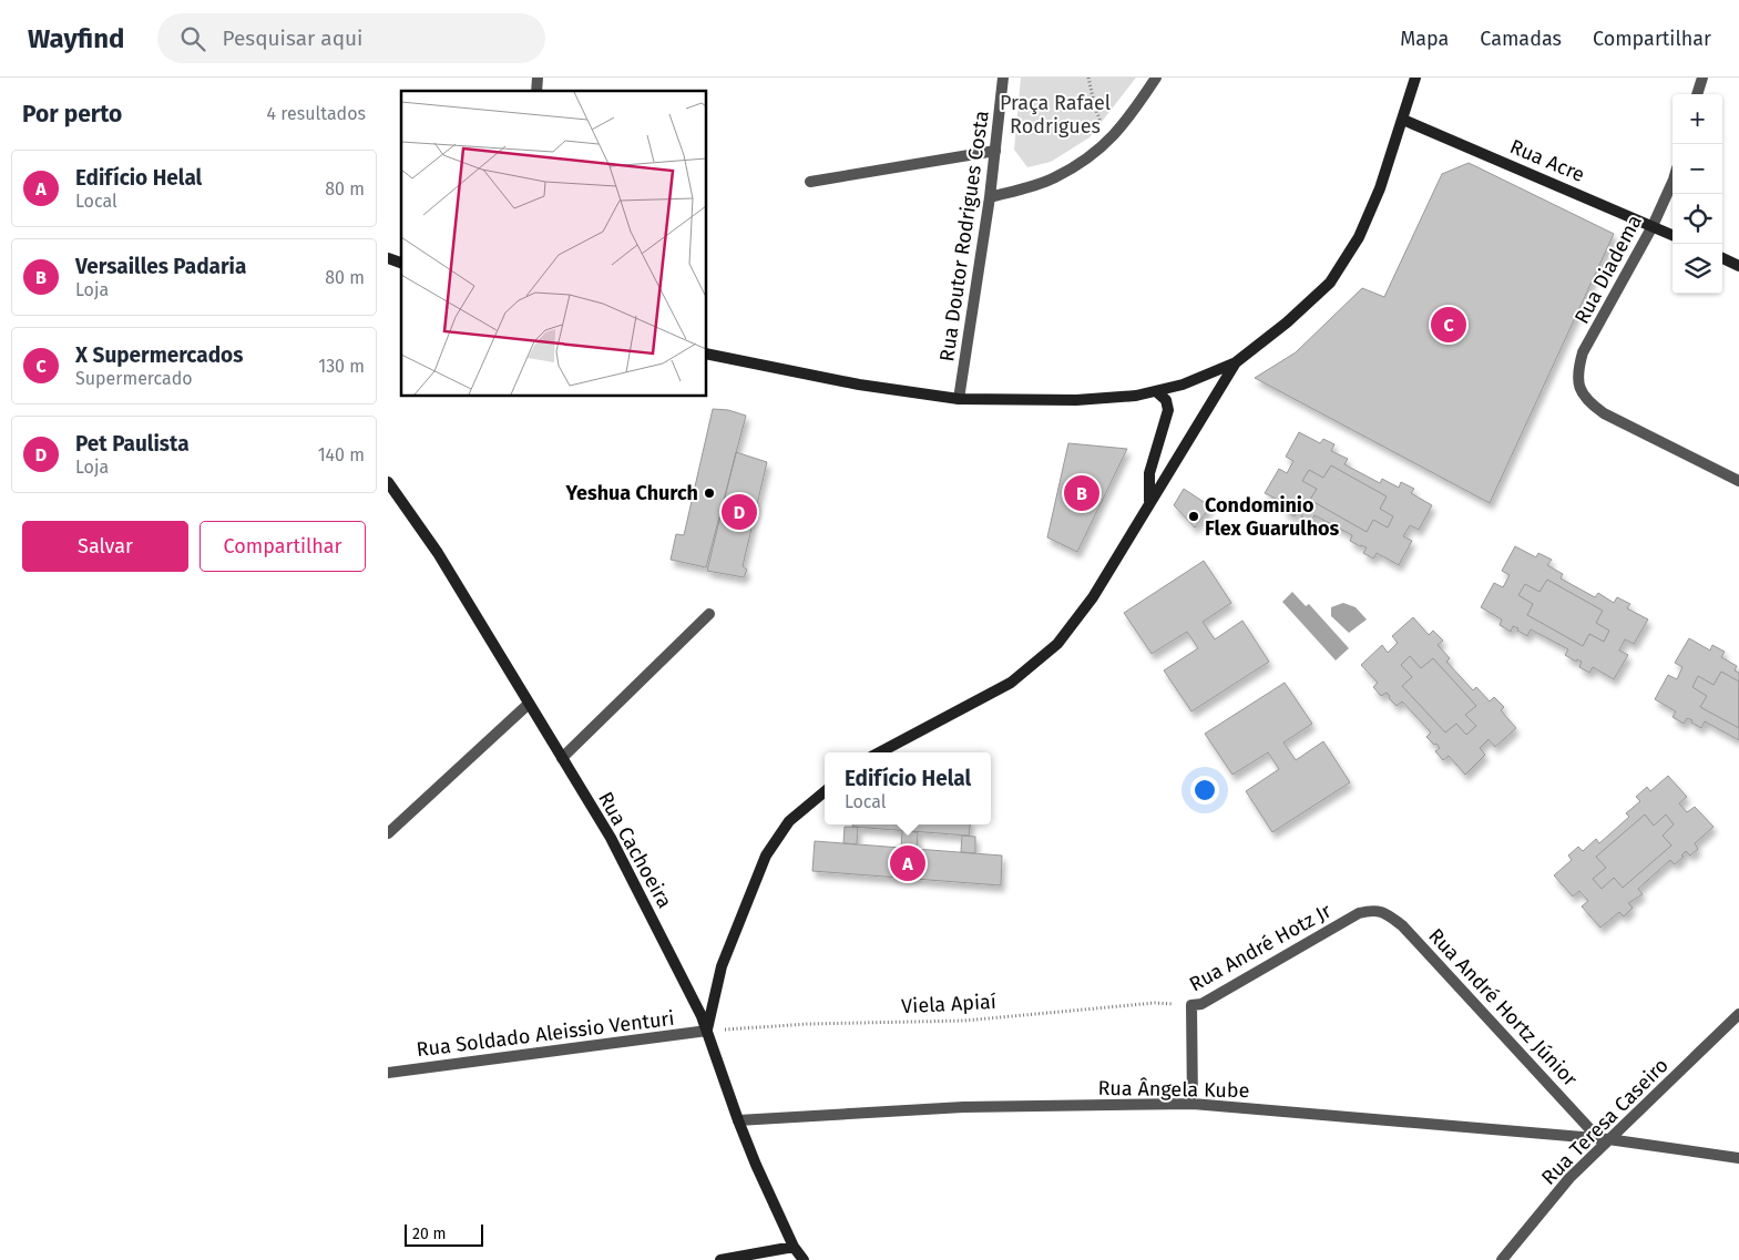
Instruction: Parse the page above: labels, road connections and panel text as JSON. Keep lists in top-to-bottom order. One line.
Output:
{"streets":{"main road":["Rua Acre","Rua Cachoeira"],"street":["Rua Doutor Rodrigues Costa","Rua Diadema","Rua André Hotz Jr","Rua André Hortz Júnior","Rua Soldado Aleissio Venturi","Rua Ângela Kube","Rua Teresa Caseiro"],"path":["Viela Apiaí"]},"crossings":[["Rua Acre","Rua Diadema"],["Rua Cachoeira","Viela Apiaí"],["Rua Cachoeira","Rua Soldado Aleissio Venturi"],["Rua Cachoeira","Rua Ângela Kube"],["Rua André Hotz Jr","Viela Apiaí"],["Rua André Hotz Jr","Rua André Hortz Júnior"],["Rua André Hotz Jr","Rua Ângela Kube"],["Viela Apiaí","Rua Soldado Aleissio Venturi"],["Rua André Hortz Júnior","Rua Ângela Kube"],["Rua André Hortz Júnior","Rua Teresa Caseiro"],["Rua Ângela Kube","Rua Teresa Caseiro"]],"parks":["Praça Rafael Rodrigues"],"places":["Yeshua Church","Condominio Flex Guarulhos"],"scale_bar":"20 m","page":{"header":"Wayfind","search":"Pesquisar aqui","nav":["Mapa","Camadas","Compartilhar"],"heading":["Por perto","4 resultados"],"map_buttons":["+","−"],"list":[{"mark":"A","name":"Edifício Helal","note":"Local","value":"80 m"},{"mark":"B","name":"Versailles Padaria","note":"Loja","value":"80 m"},{"mark":"C","name":"X Supermercados","note":"Supermercado","value":"130 m"},{"mark":"D","name":"Pet Paulista","note":"Loja","value":"140 m"}],"pins":["C","B","D","A"],"buttons":["Salvar","Compartilhar"],"popup":["Edifício Helal","Local"],"scale":"20 m"}}
